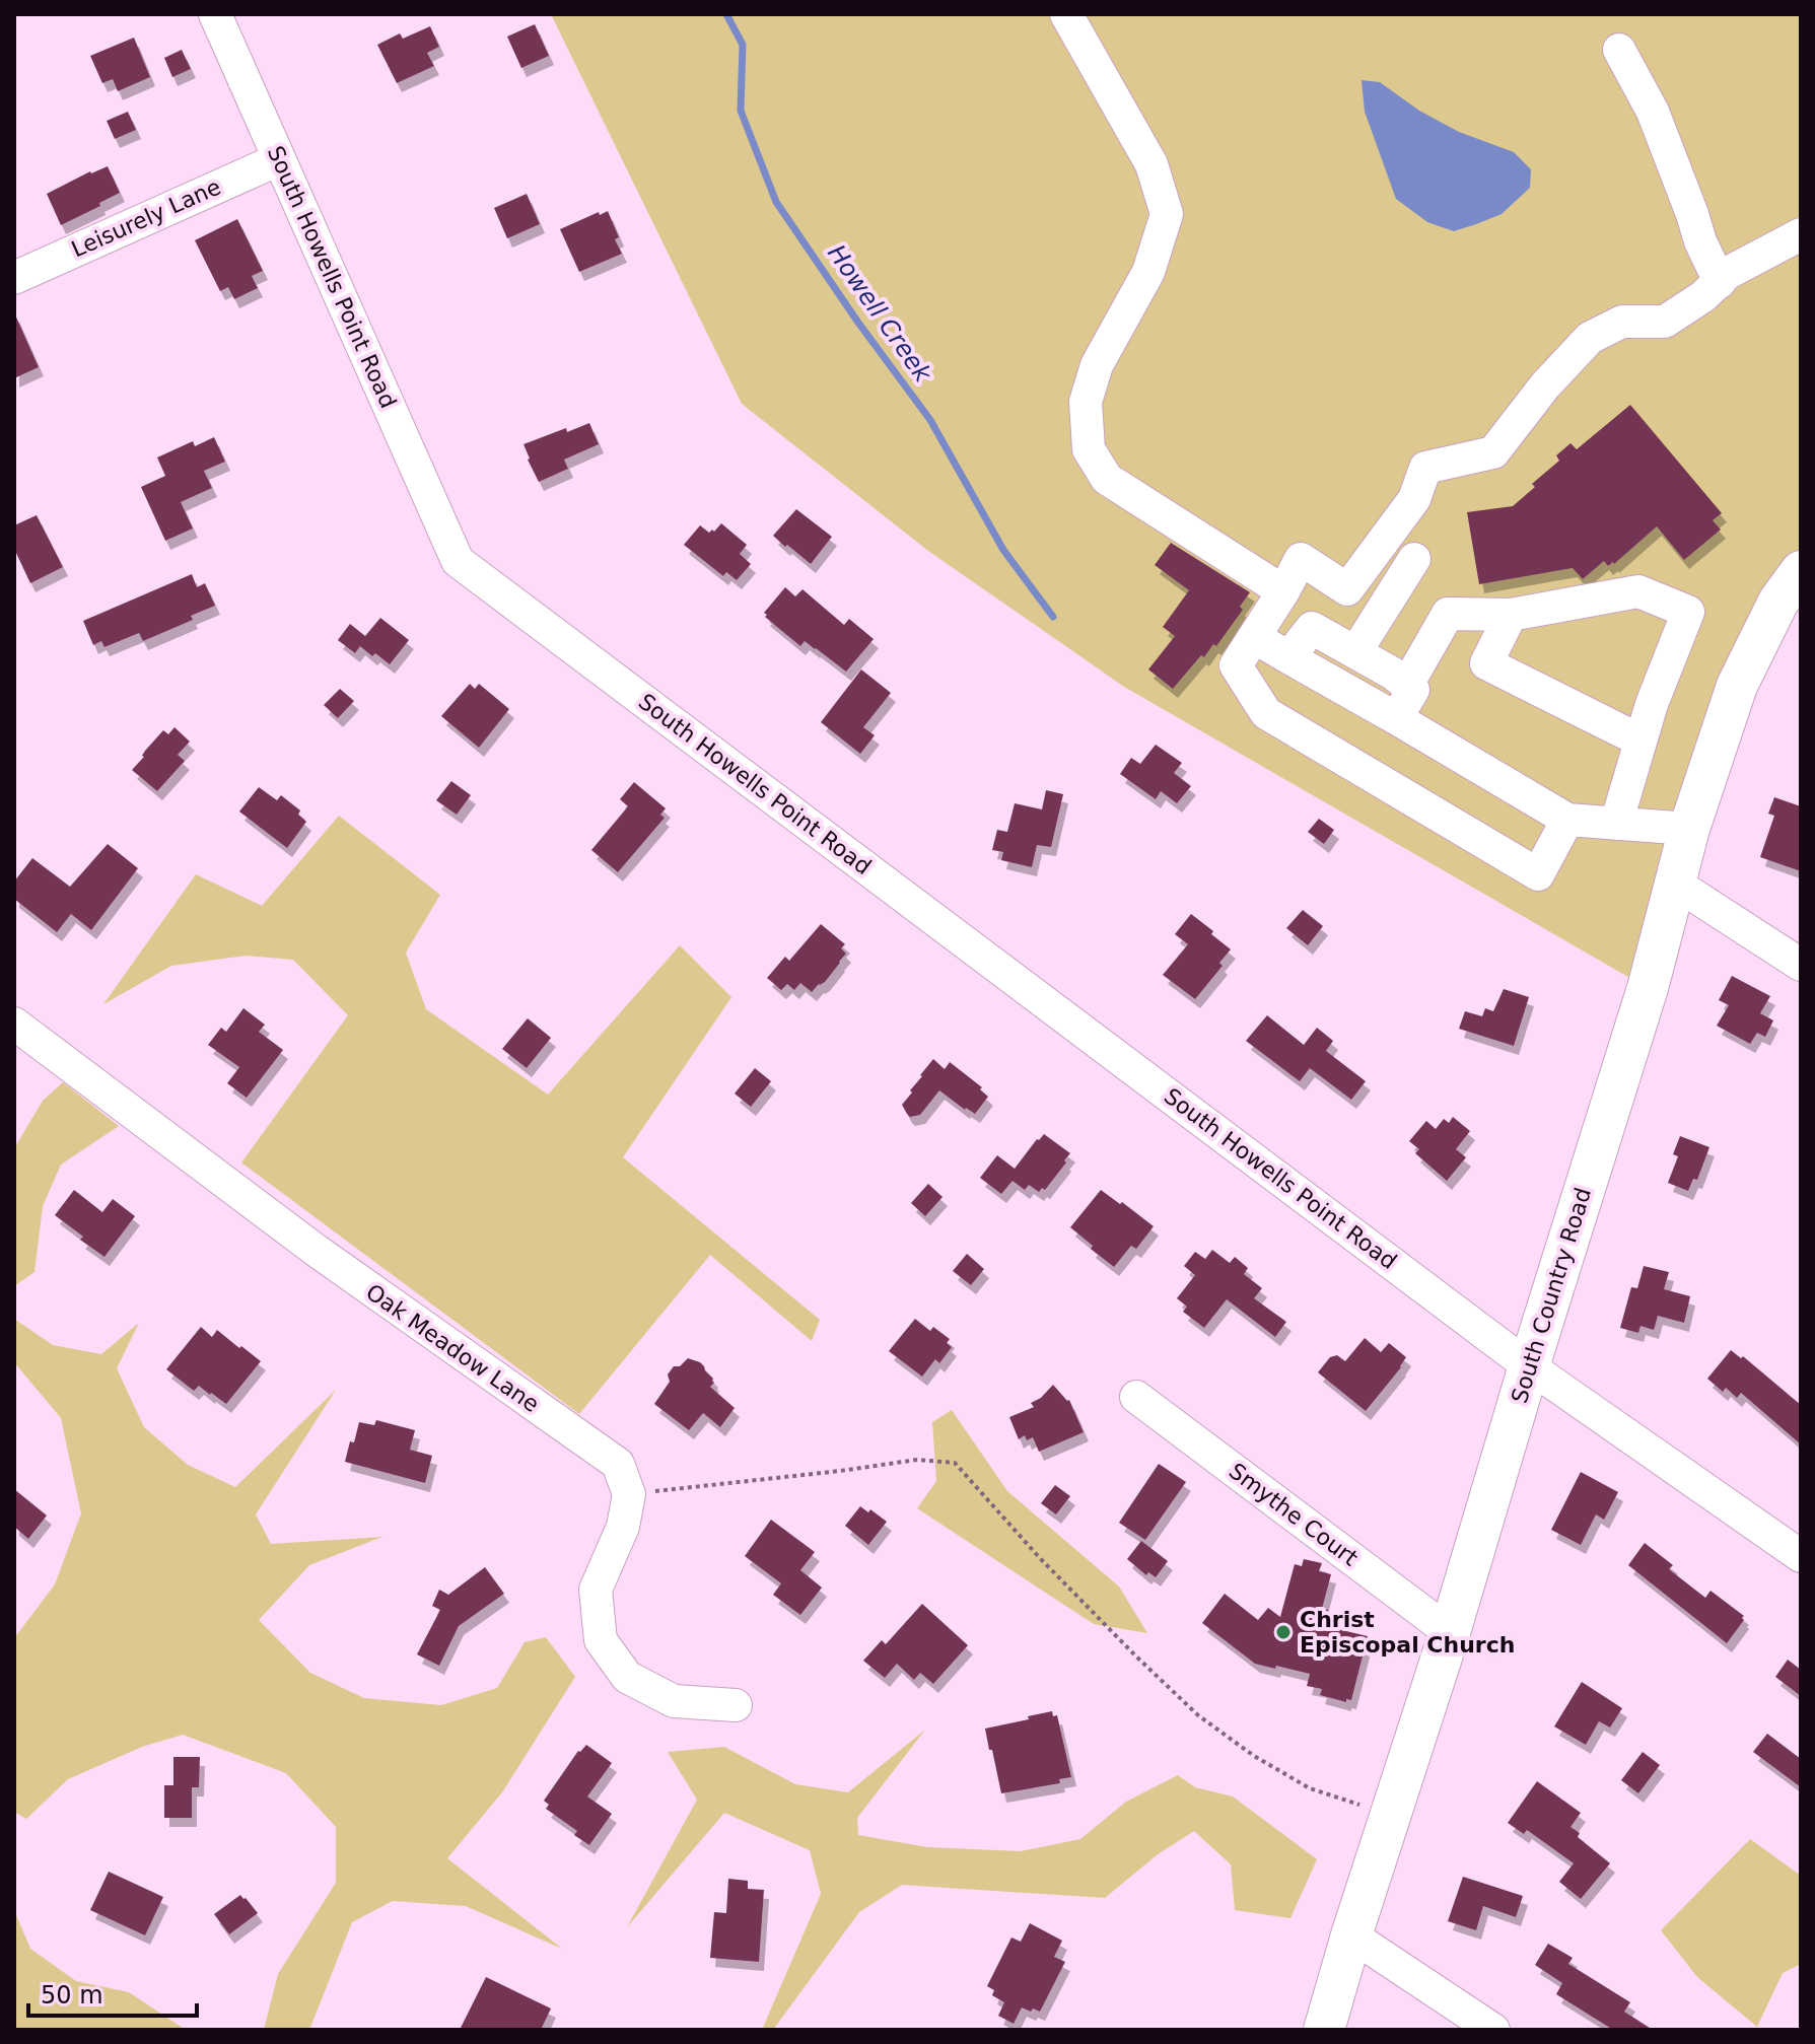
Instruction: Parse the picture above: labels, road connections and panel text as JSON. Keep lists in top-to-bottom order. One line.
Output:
{"streets":{"main road":["South Country Road"],"street":["Leisurely Lane","South Howells Point Road","Oak Meadow Lane","Smythe Court"]},"crossings":[["Leisurely Lane","South Howells Point Road"],["South Howells Point Road","South Country Road"],["South Country Road","Smythe Court"]],"water":["Howell Creek"],"places":["Christ Episcopal Church"],"scale_bar":"50 m"}
